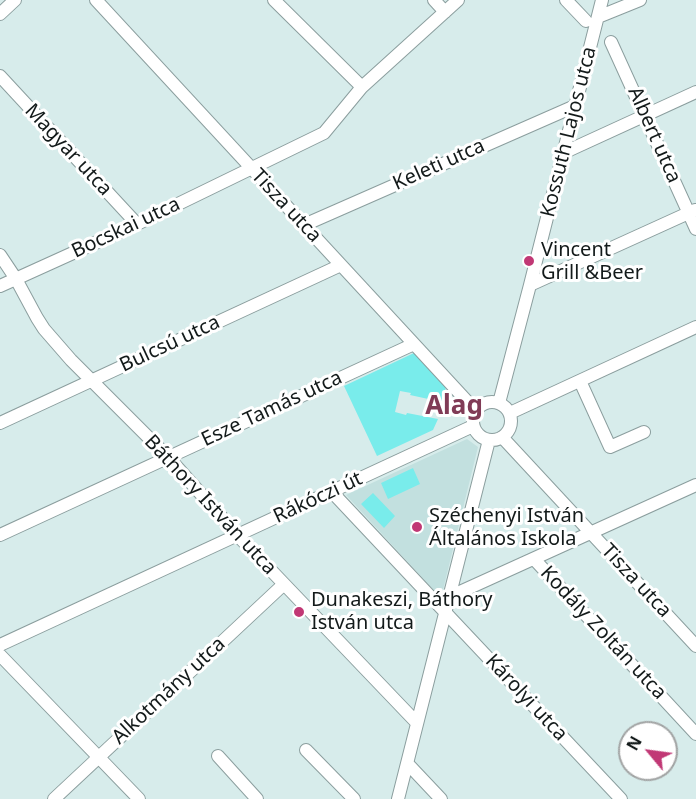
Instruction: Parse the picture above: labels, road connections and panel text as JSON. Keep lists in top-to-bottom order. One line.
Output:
{"streets":{"street":["Kossuth Lajos utca","Albert utca","Magyar utca","Keleti utca","Tisza utca","Bocskai utca","Bulcsú utca","Esze Tamás utca","Rákóczi út","Báthory István utca","Kodály Zoltán utca","Alkotmány utca","Károlyi utca"]},"crossings":[["Kossuth Lajos utca","Keleti utca"],["Kossuth Lajos utca","Tisza utca"],["Kossuth Lajos utca","Rákóczi út"],["Magyar utca","Bocskai utca"],["Keleti utca","Tisza utca"],["Tisza utca","Bocskai utca"],["Tisza utca","Bulcsú utca"],["Tisza utca","Esze Tamás utca"],["Tisza utca","Rákóczi út"],["Bocskai utca","Báthory István utca"],["Bulcsú utca","Báthory István utca"],["Esze Tamás utca","Báthory István utca"],["Rákóczi út","Báthory István utca"],["Rákóczi út","Károlyi utca"],["Báthory István utca","Alkotmány utca"]],"districts":["Alag"],"places":["Vincent Grill &Beer","Széchenyi István Általános Iskola","Dunakeszi, Báthory István utca"],"north":"top left"}
